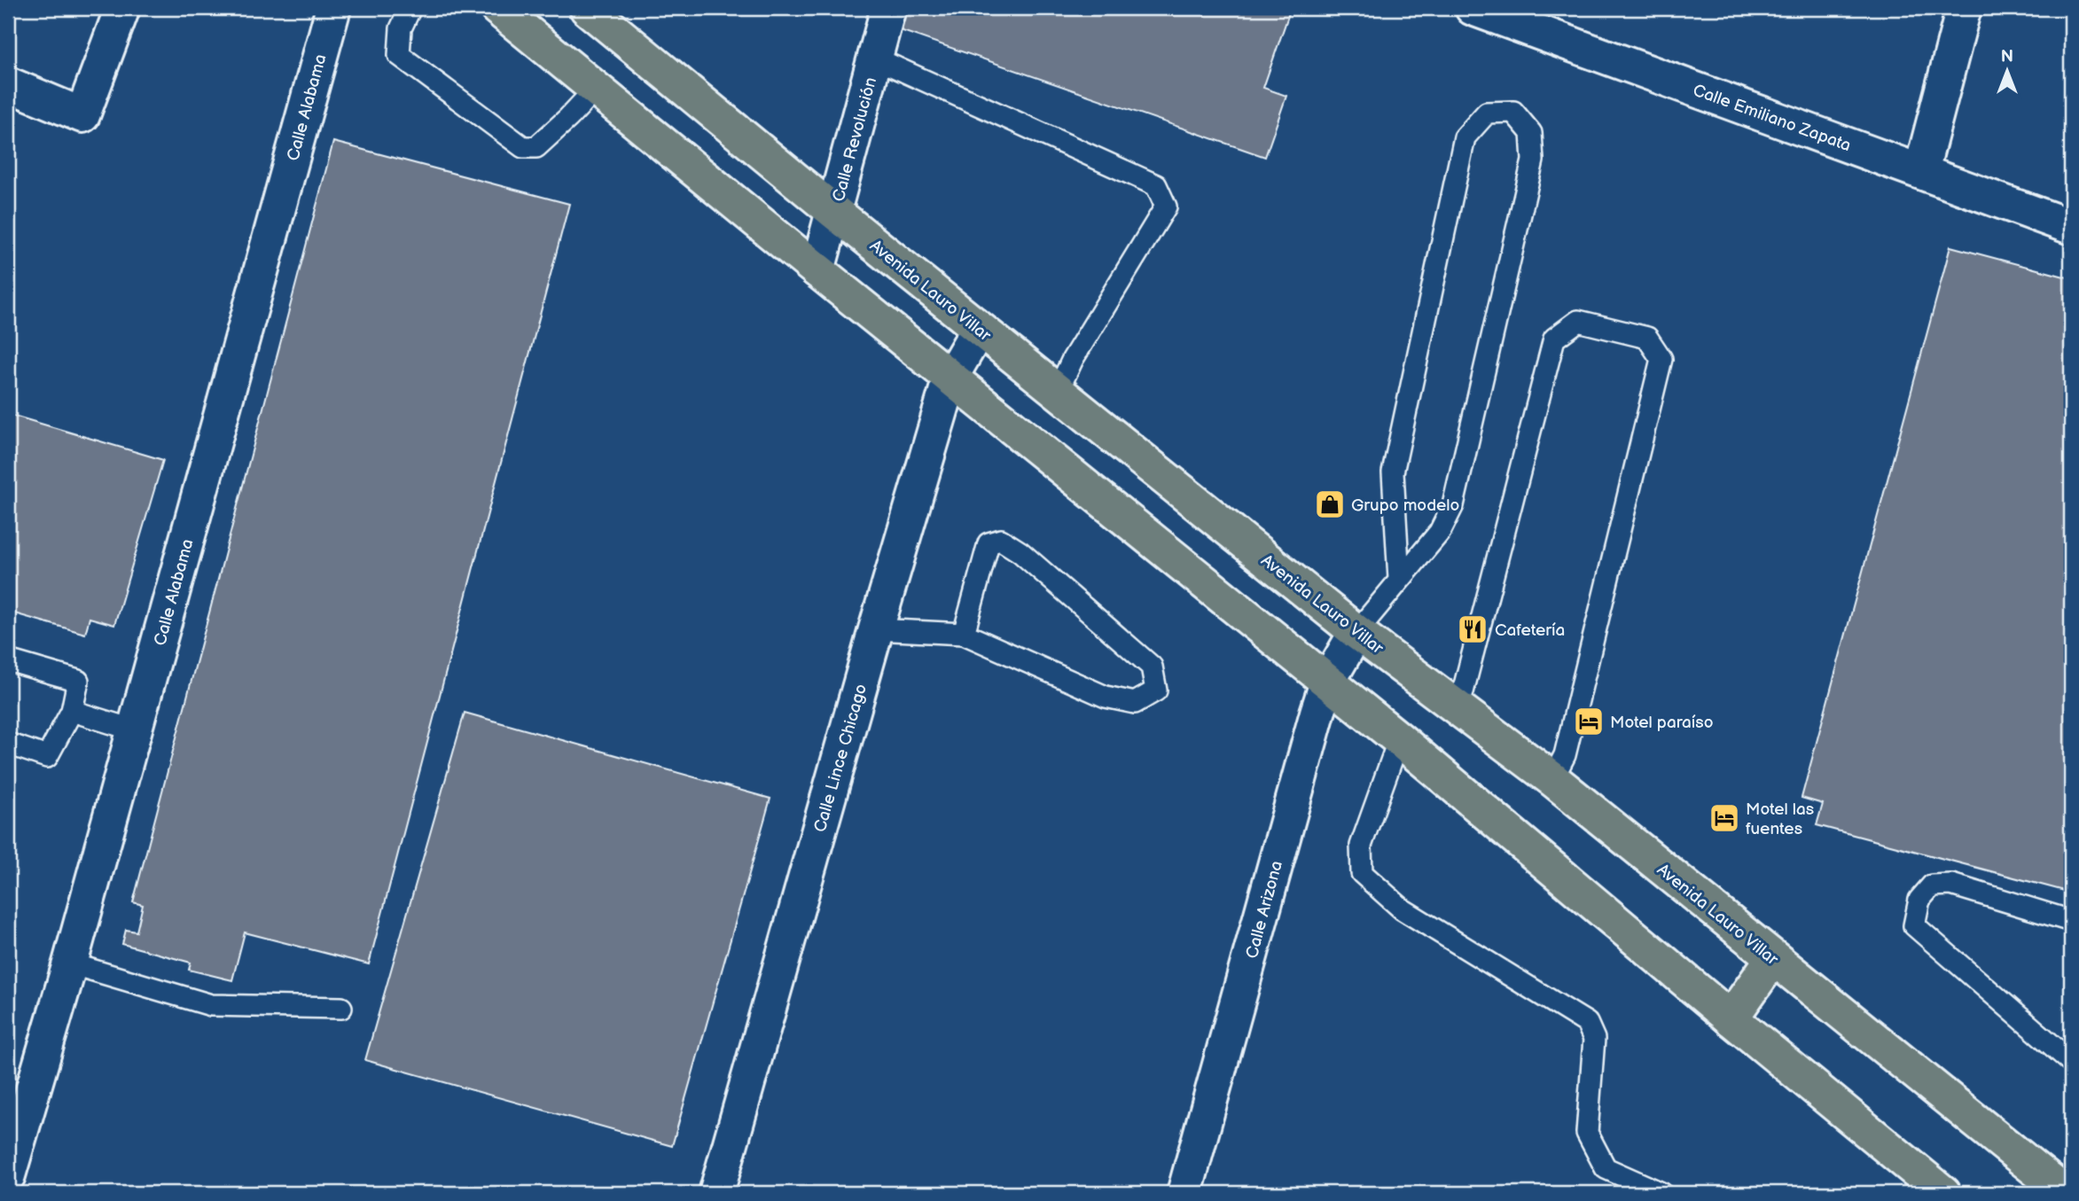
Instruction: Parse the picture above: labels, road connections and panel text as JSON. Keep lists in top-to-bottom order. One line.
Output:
{"streets":{"main road":["Avenida Lauro Villar"],"street":["Calle Alabama","Calle Emiliano Zapata","Calle Revolución","Calle Lince Chicago","Calle Arizona"]},"crossings":[["Calle Revolución","Avenida Lauro Villar"],["Avenida Lauro Villar","Calle Lince Chicago"],["Avenida Lauro Villar","Calle Arizona"]],"places":{"shop":["Grupo modelo"],"restaurant":["Cafetería"],"hotel":["Motel paraíso","Motel las fuentes"]},"north":"top"}
